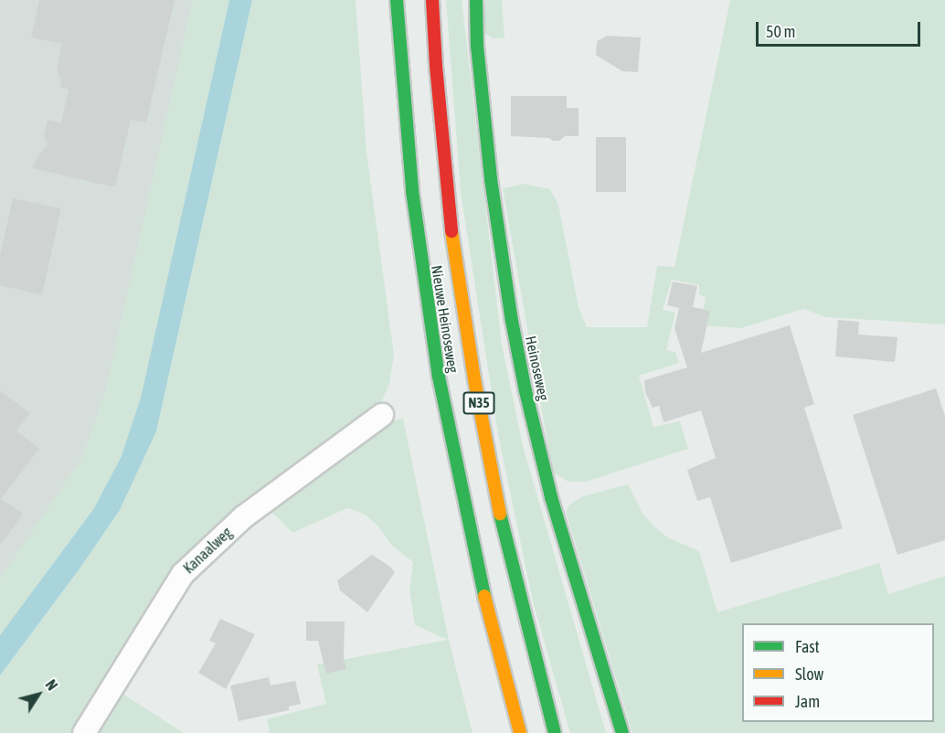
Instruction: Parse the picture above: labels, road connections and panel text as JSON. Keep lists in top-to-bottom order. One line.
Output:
{"streets":{"main road":["Nieuwe Heinoseweg","Heinoseweg","N35"],"street":["Kanaalweg"]},"legend":["Fast","Slow","Jam"],"scale_bar":"50 m","north":"top right"}
